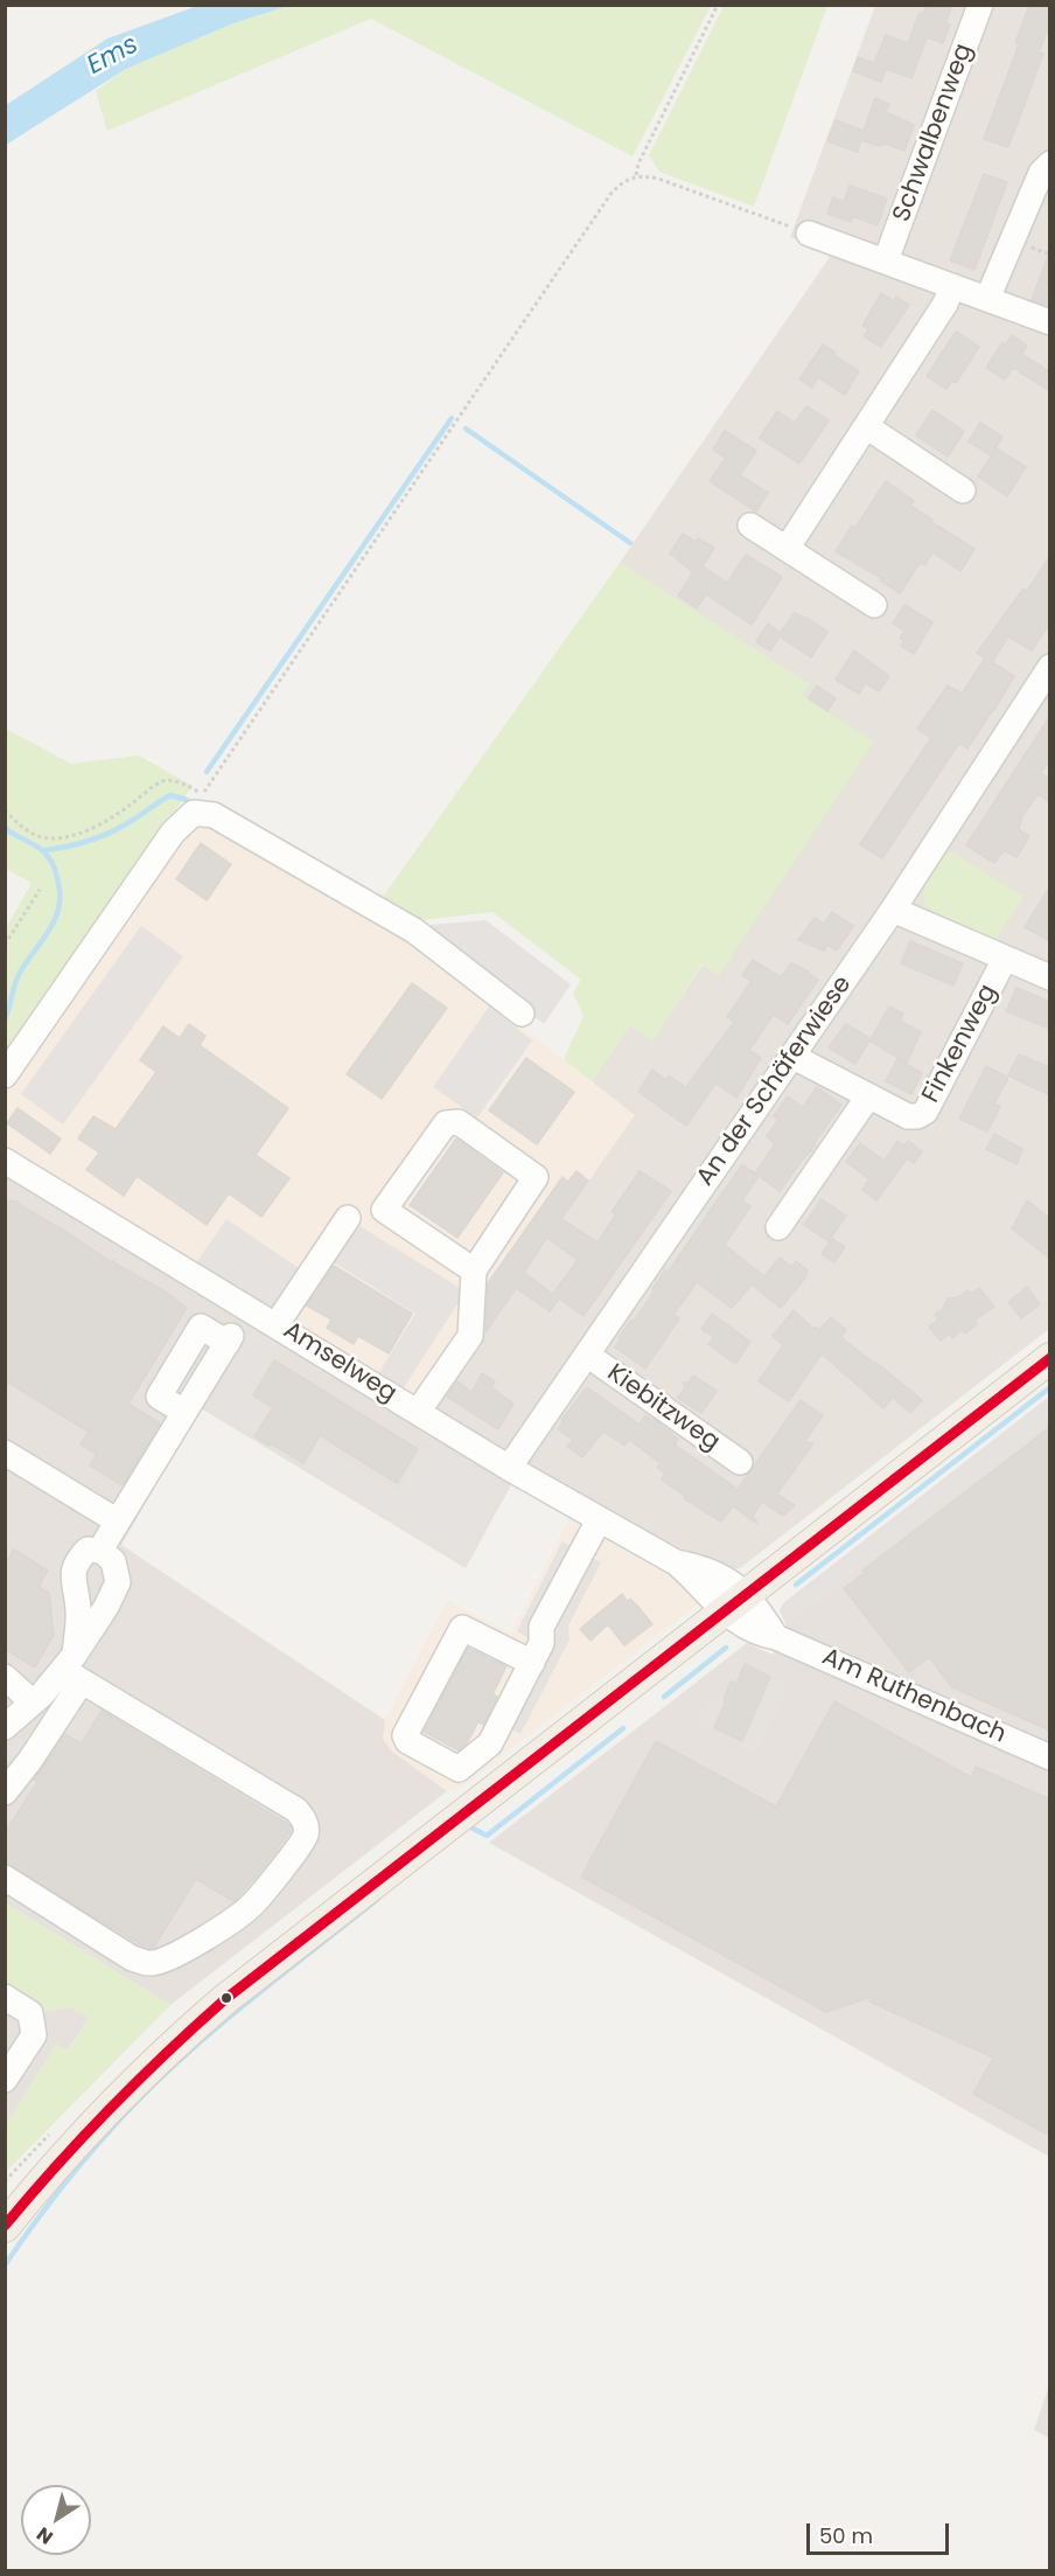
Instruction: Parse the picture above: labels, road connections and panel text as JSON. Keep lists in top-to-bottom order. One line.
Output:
{"streets":{"street":["Schwalbenweg","Finkenweg","An der Schäferwiese","Amselweg","Kiebitzweg","Am Ruthenbach"]},"crossings":[["Finkenweg","An der Schäferwiese"],["An der Schäferwiese","Amselweg"],["An der Schäferwiese","Kiebitzweg"],["Amselweg","Am Ruthenbach"]],"water":["Ems"],"scale_bar":"50 m","north":"bottom left"}
